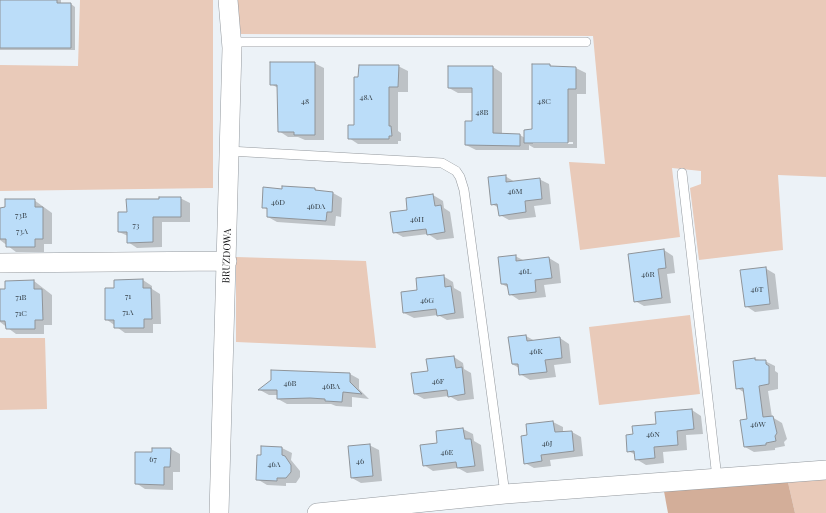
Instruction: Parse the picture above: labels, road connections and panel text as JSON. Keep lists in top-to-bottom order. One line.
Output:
{"streets":{"street":["BRUZDOWA"]},"house_numbers":["48A","48","48C","48B","46M","46D","46DA","73B","46H","73","73A","46L","46R","46T","71","71B","46G","71A","71C","46K","46F","46B","46BA","46W","46N","46J","46E","67","46","46A"]}
